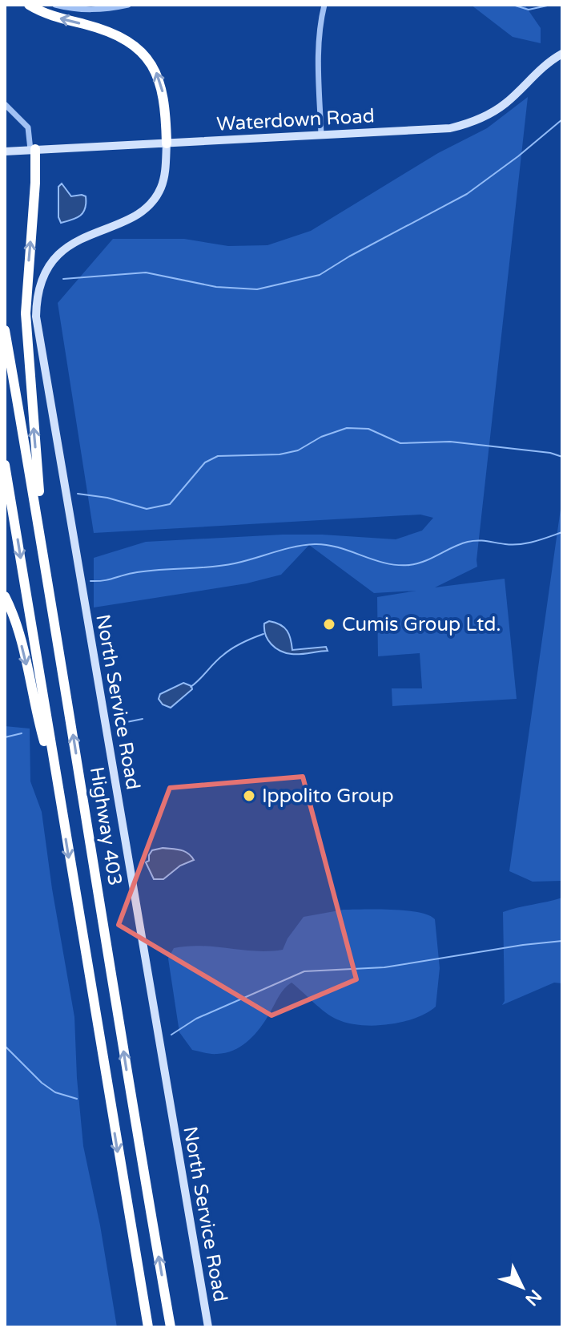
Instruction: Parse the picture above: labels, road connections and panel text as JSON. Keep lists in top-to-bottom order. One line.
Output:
{"streets":{"highway":["Highway 403"],"street":["Waterdown Road","North Service Road"]},"crossings":[["Waterdown Road","North Service Road"]],"places":["Cumis Group Ltd.","Ippolito Group"],"north":"bottom right"}
